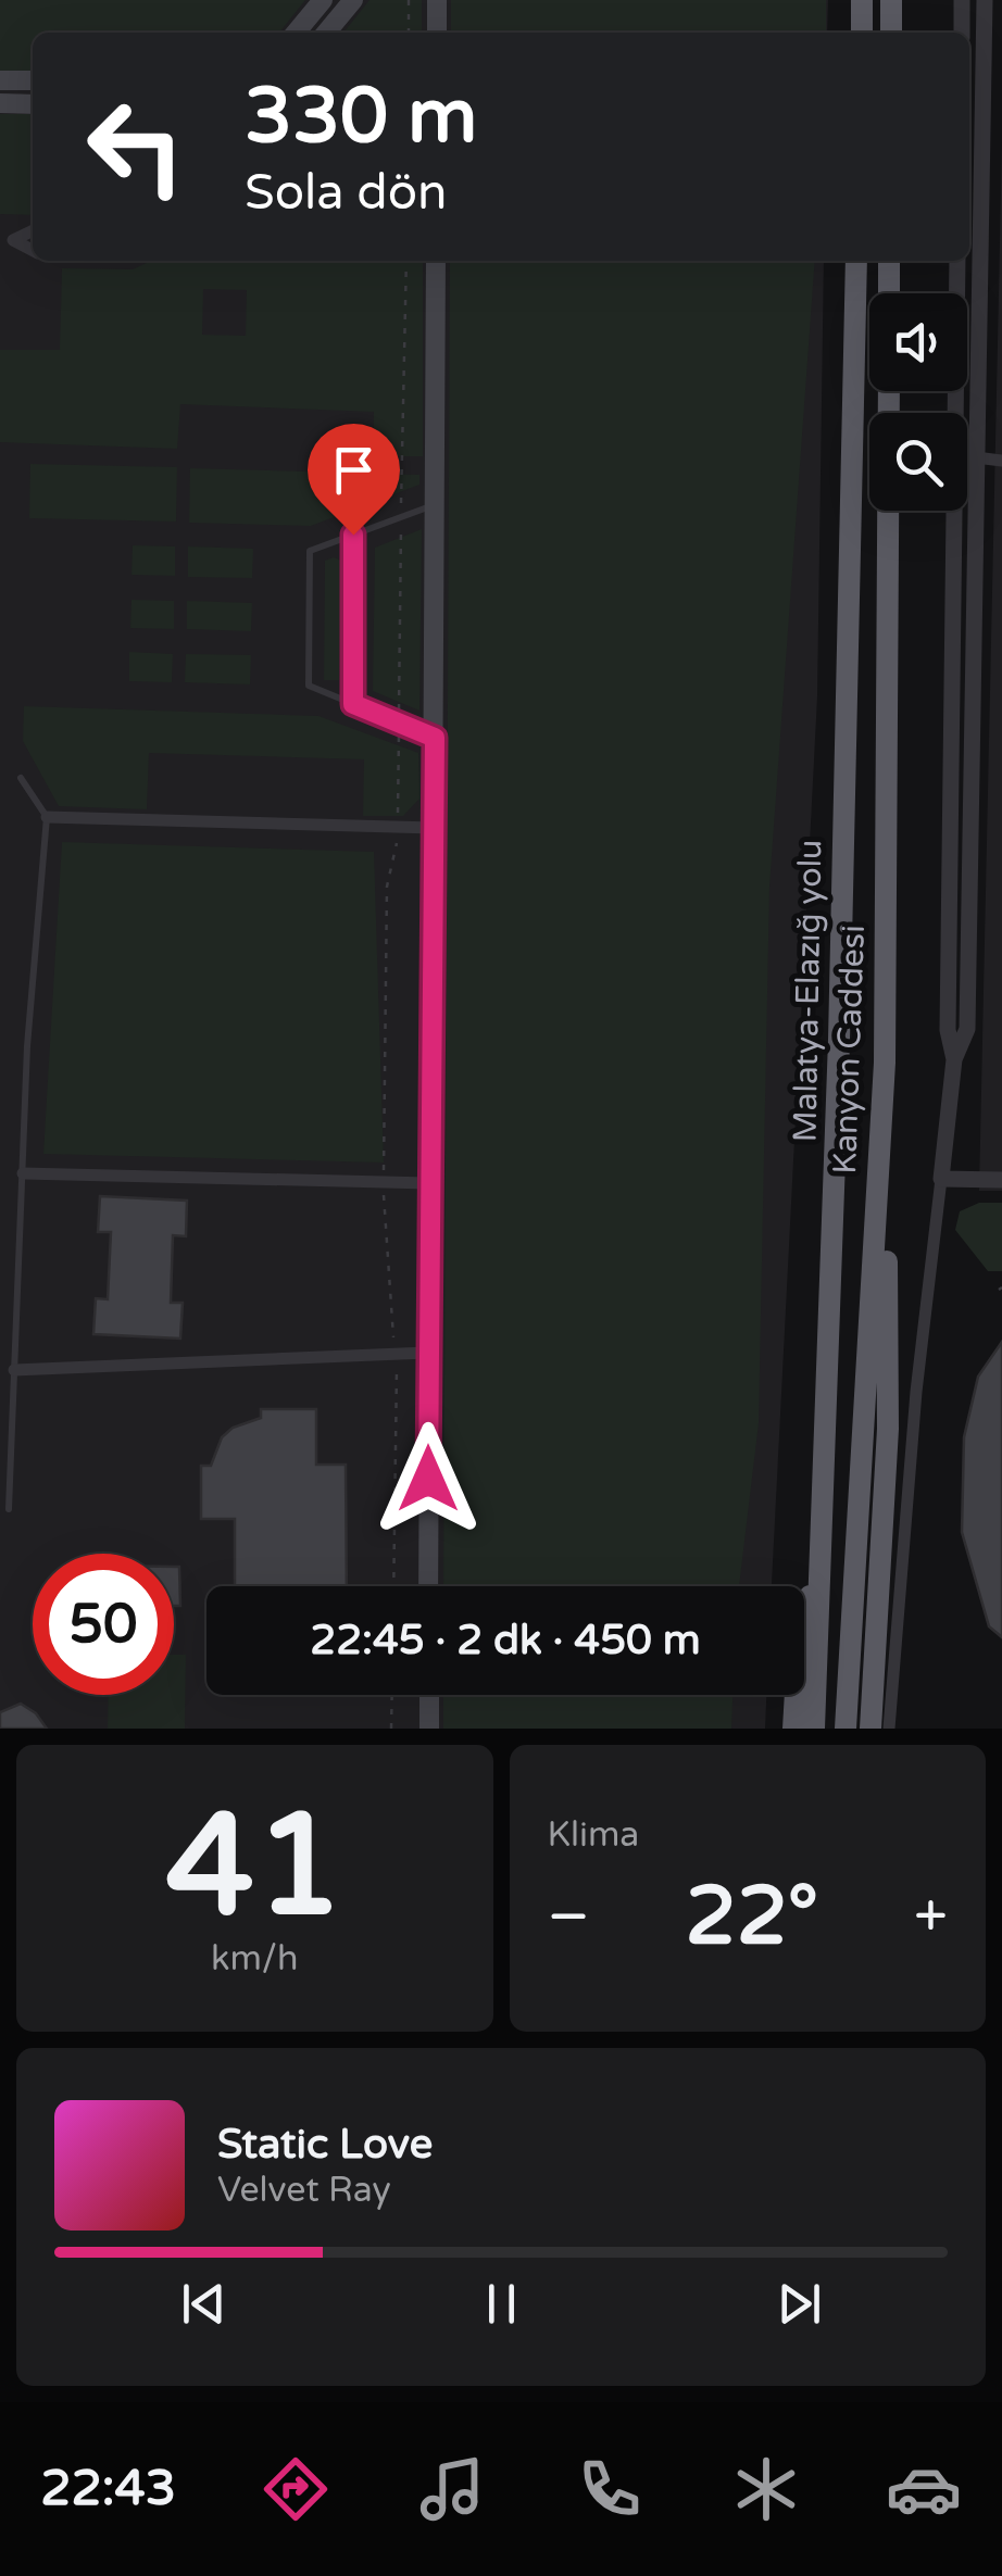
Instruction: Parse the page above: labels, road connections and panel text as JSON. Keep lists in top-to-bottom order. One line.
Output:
{"streets":{"highway":["Malatya-Elazığ yolu","Kanyon Caddesi"]},"page":{"turn":["330 m","Sola dön"],"limit":"50","trip":"22:45 · 2 dk · 450 m","tile":[["41","km/h"],"Klima"],"heat":["−","22°","+"],"song":["Static Love","Velvet Ray"],"tabs":"22:43"}}
